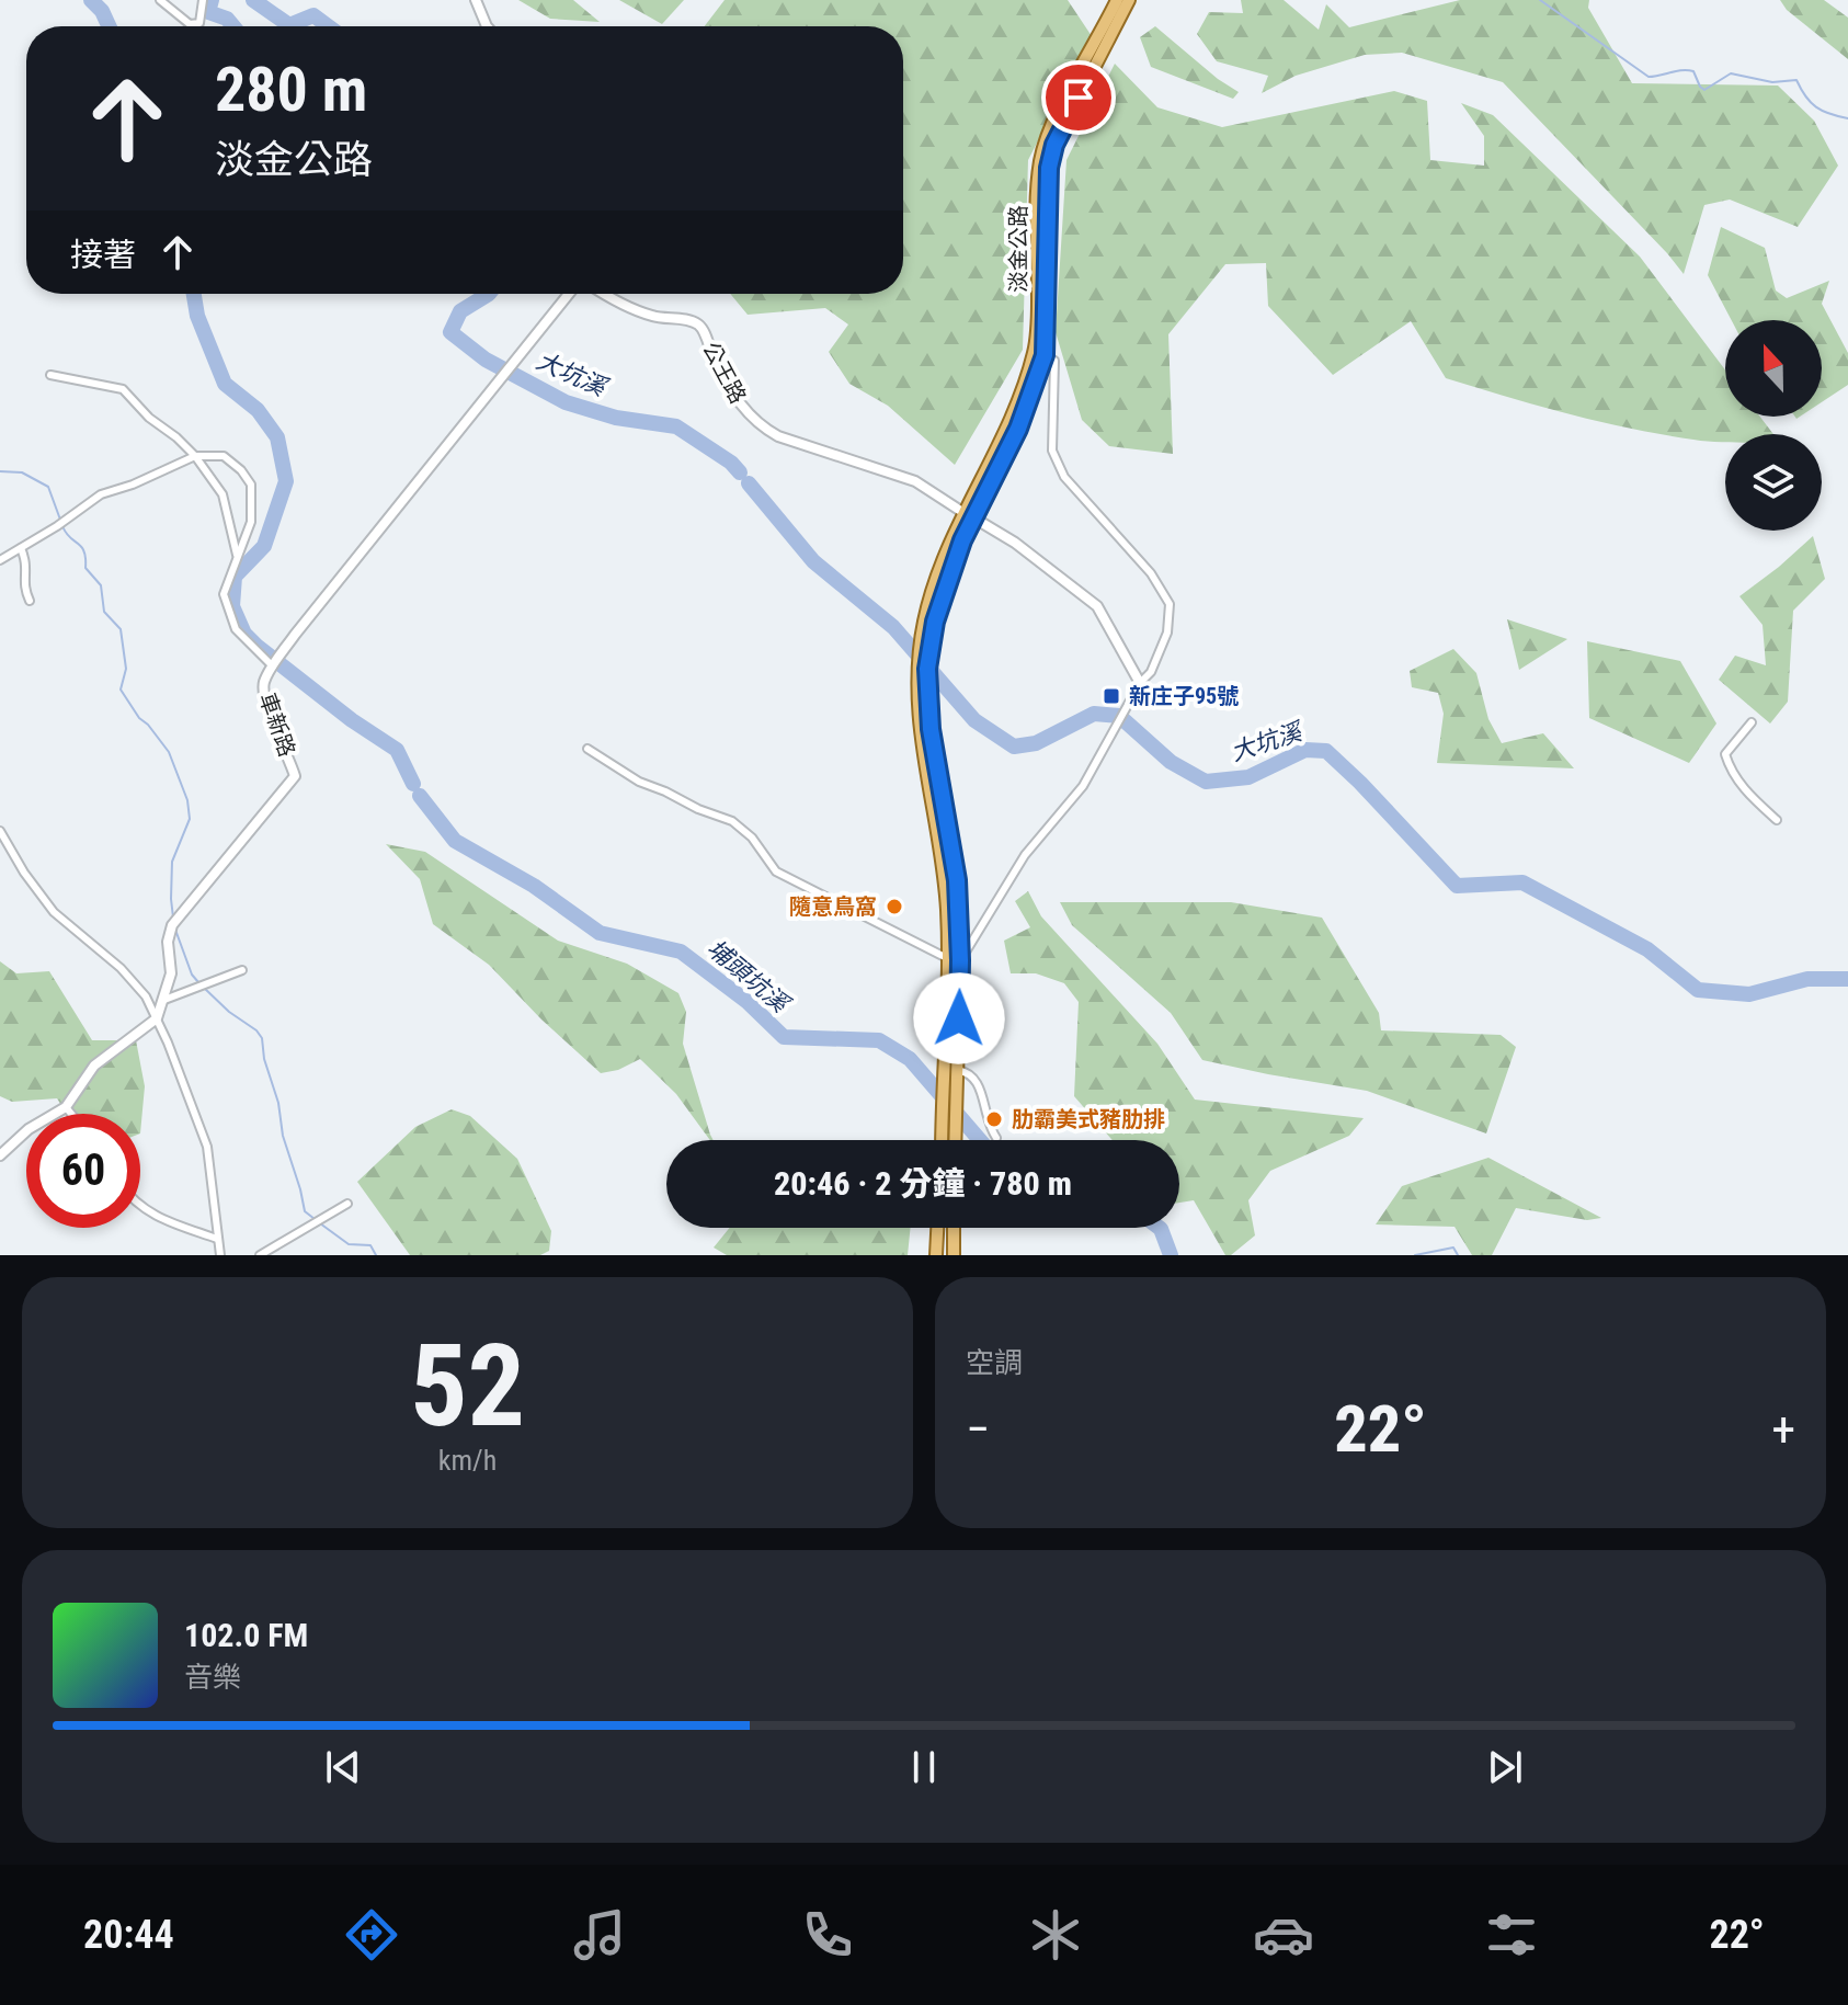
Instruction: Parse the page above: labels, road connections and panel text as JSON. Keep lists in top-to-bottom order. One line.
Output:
{"streets":{"main road":["淡金公路"],"street":["公王路","車新路"]},"water":["大坑溪","埔頭坑溪"],"places":{"transit":["新庄子95號"],"other":["隨意鳥窩","肋霸美式豬肋排"]},"north":"top","page":{"turn":["280 m","淡金公路"],"then":"接著","limit":"60","trip":"20:46 · 2 分鐘 · 780 m","tile":[["52","km/h"],"空調"],"heat":["−","22°","+"],"song":["102.0 FM","音樂"],"tabs":["20:44","22°"]}}
